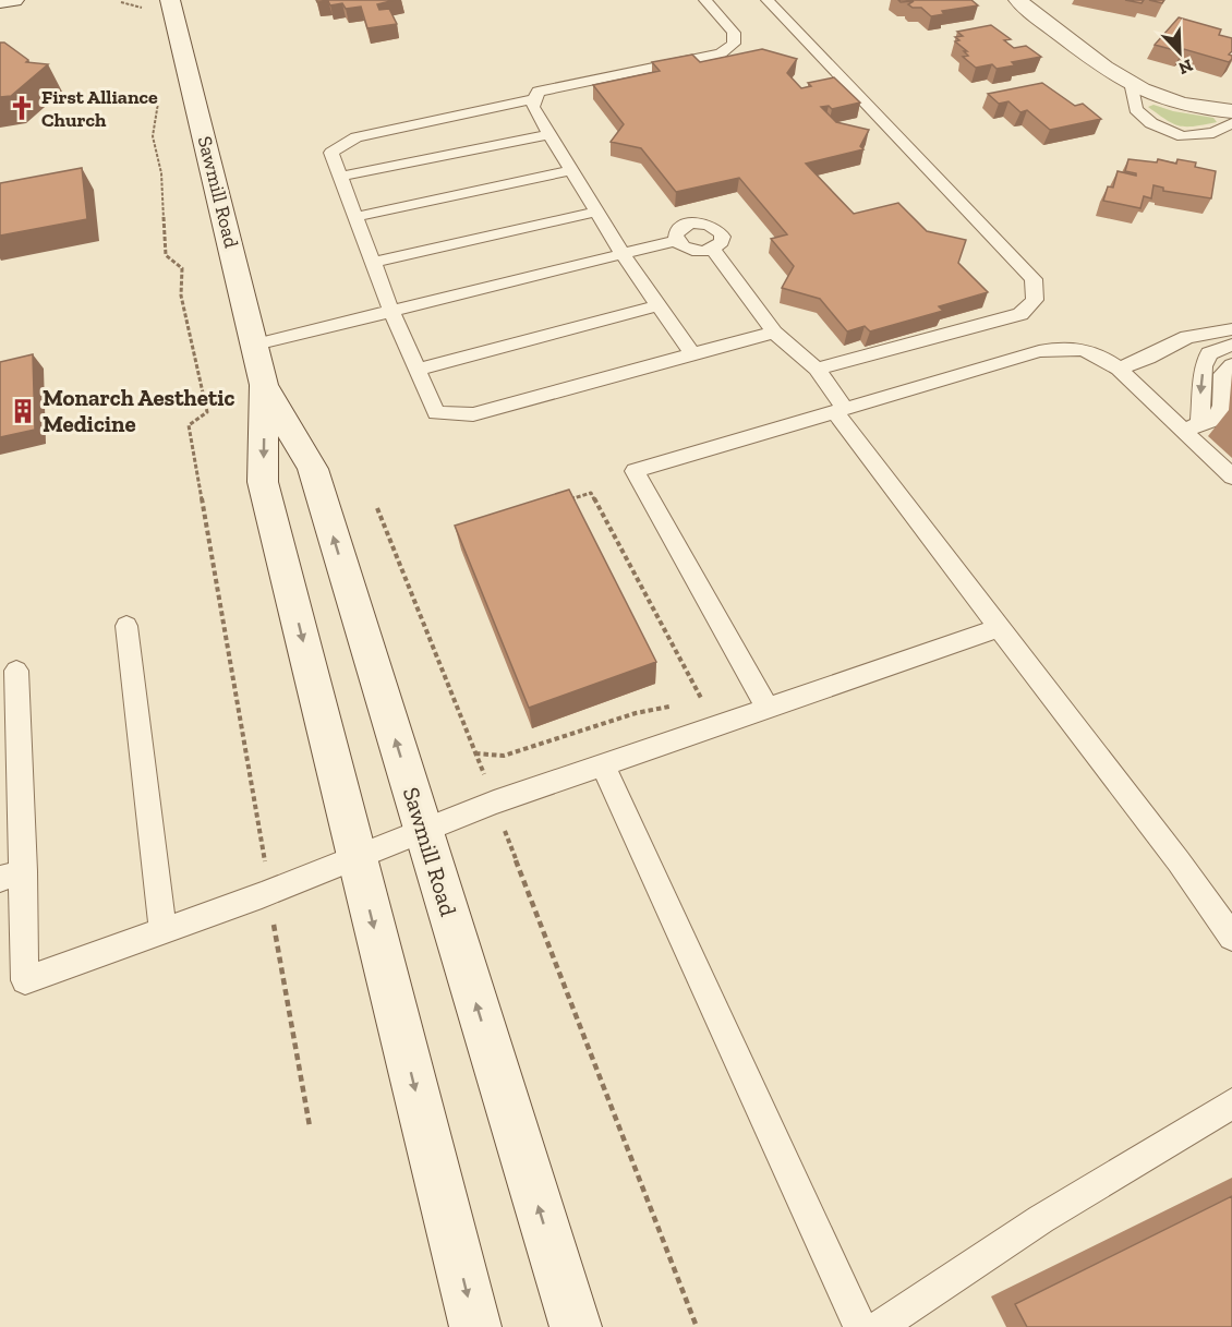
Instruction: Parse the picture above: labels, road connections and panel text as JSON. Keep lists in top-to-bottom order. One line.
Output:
{"streets":{"main road":["Sawmill Road"]},"places":{"church":["First Alliance Church"],"building":["Monarch Aesthetic Medicine"]},"north":"bottom right"}
